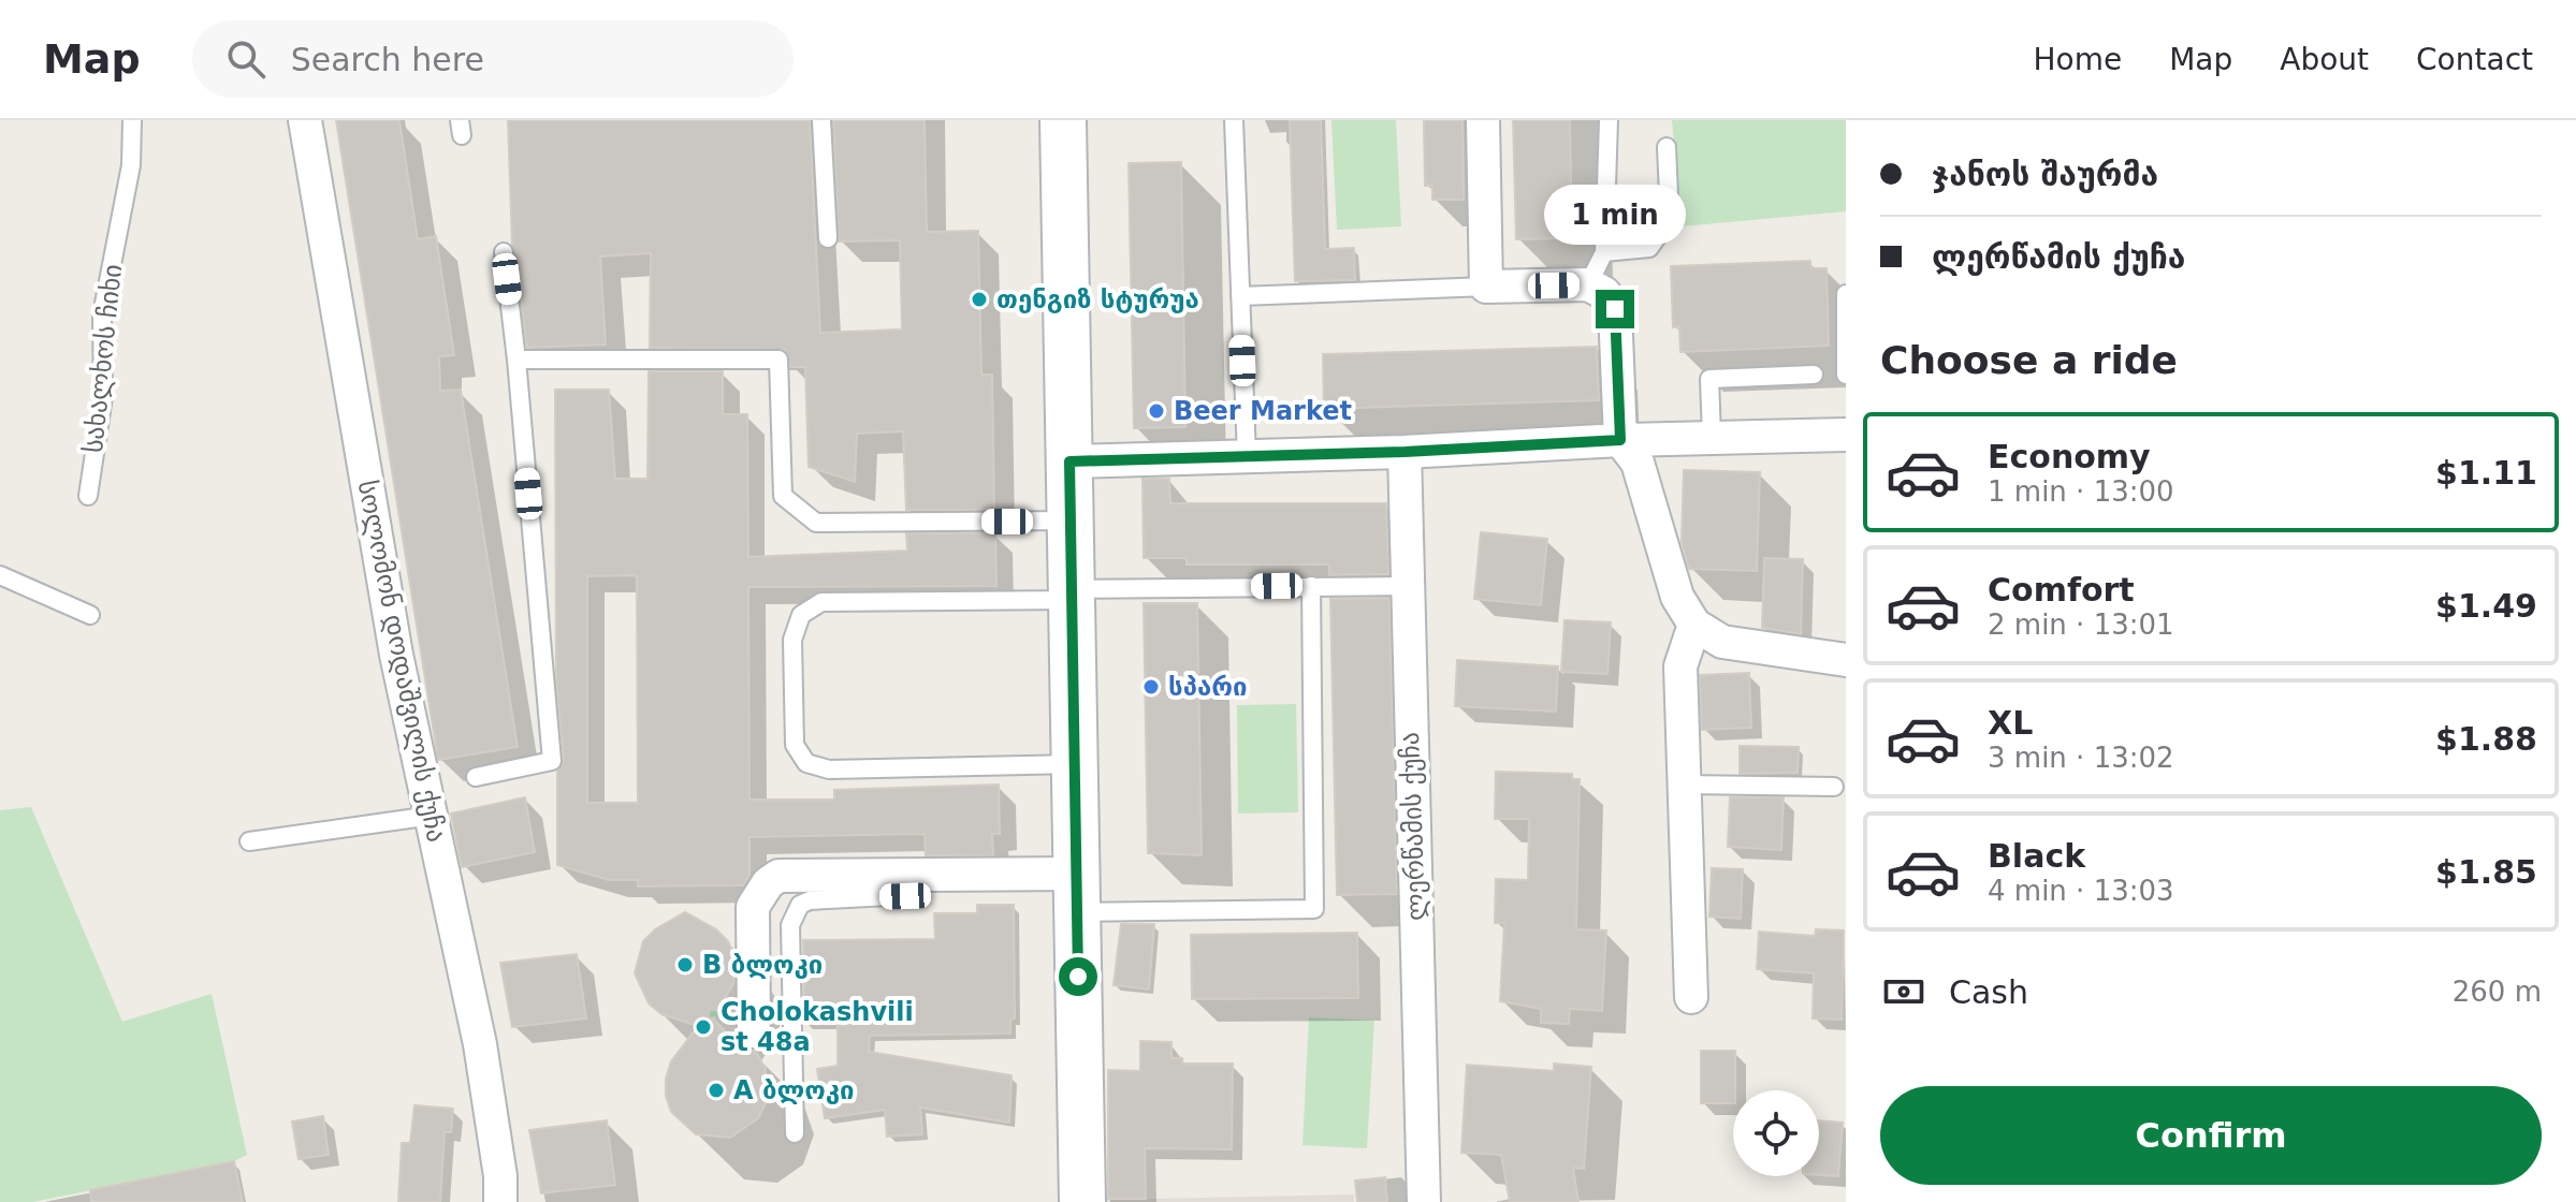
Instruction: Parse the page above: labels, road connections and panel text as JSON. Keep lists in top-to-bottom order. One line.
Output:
{"streets":{"street":["სოლომონ დოდაშვილის ქუჩა","ლერწამის ქუჩა"],"lane":["სახალხოს ჩიხი"]},"places":["თენგიზ სტურუა","Beer Market","სპარი","B ბლოკი","Cholokashvili st 48a","A ბლოკი"],"page":{"header":"Map","search":"Search here","nav":["Home","Map","About","Contact"],"banner":["ჯანოს შაურმა","ლერწამის ქუჩა"],"bubble":"1 min","heading":"Choose a ride","list":[{"name":"Economy","note":"1 min · 13:00","value":"$1.11"},{"name":"Comfort","note":"2 min · 13:01","value":"$1.49"},{"name":"XL","note":"3 min · 13:02","value":"$1.88"},{"name":"Black","note":"4 min · 13:03","value":"$1.85"}],"pay":["Cash","260 m"],"buttons":"Confirm"}}
